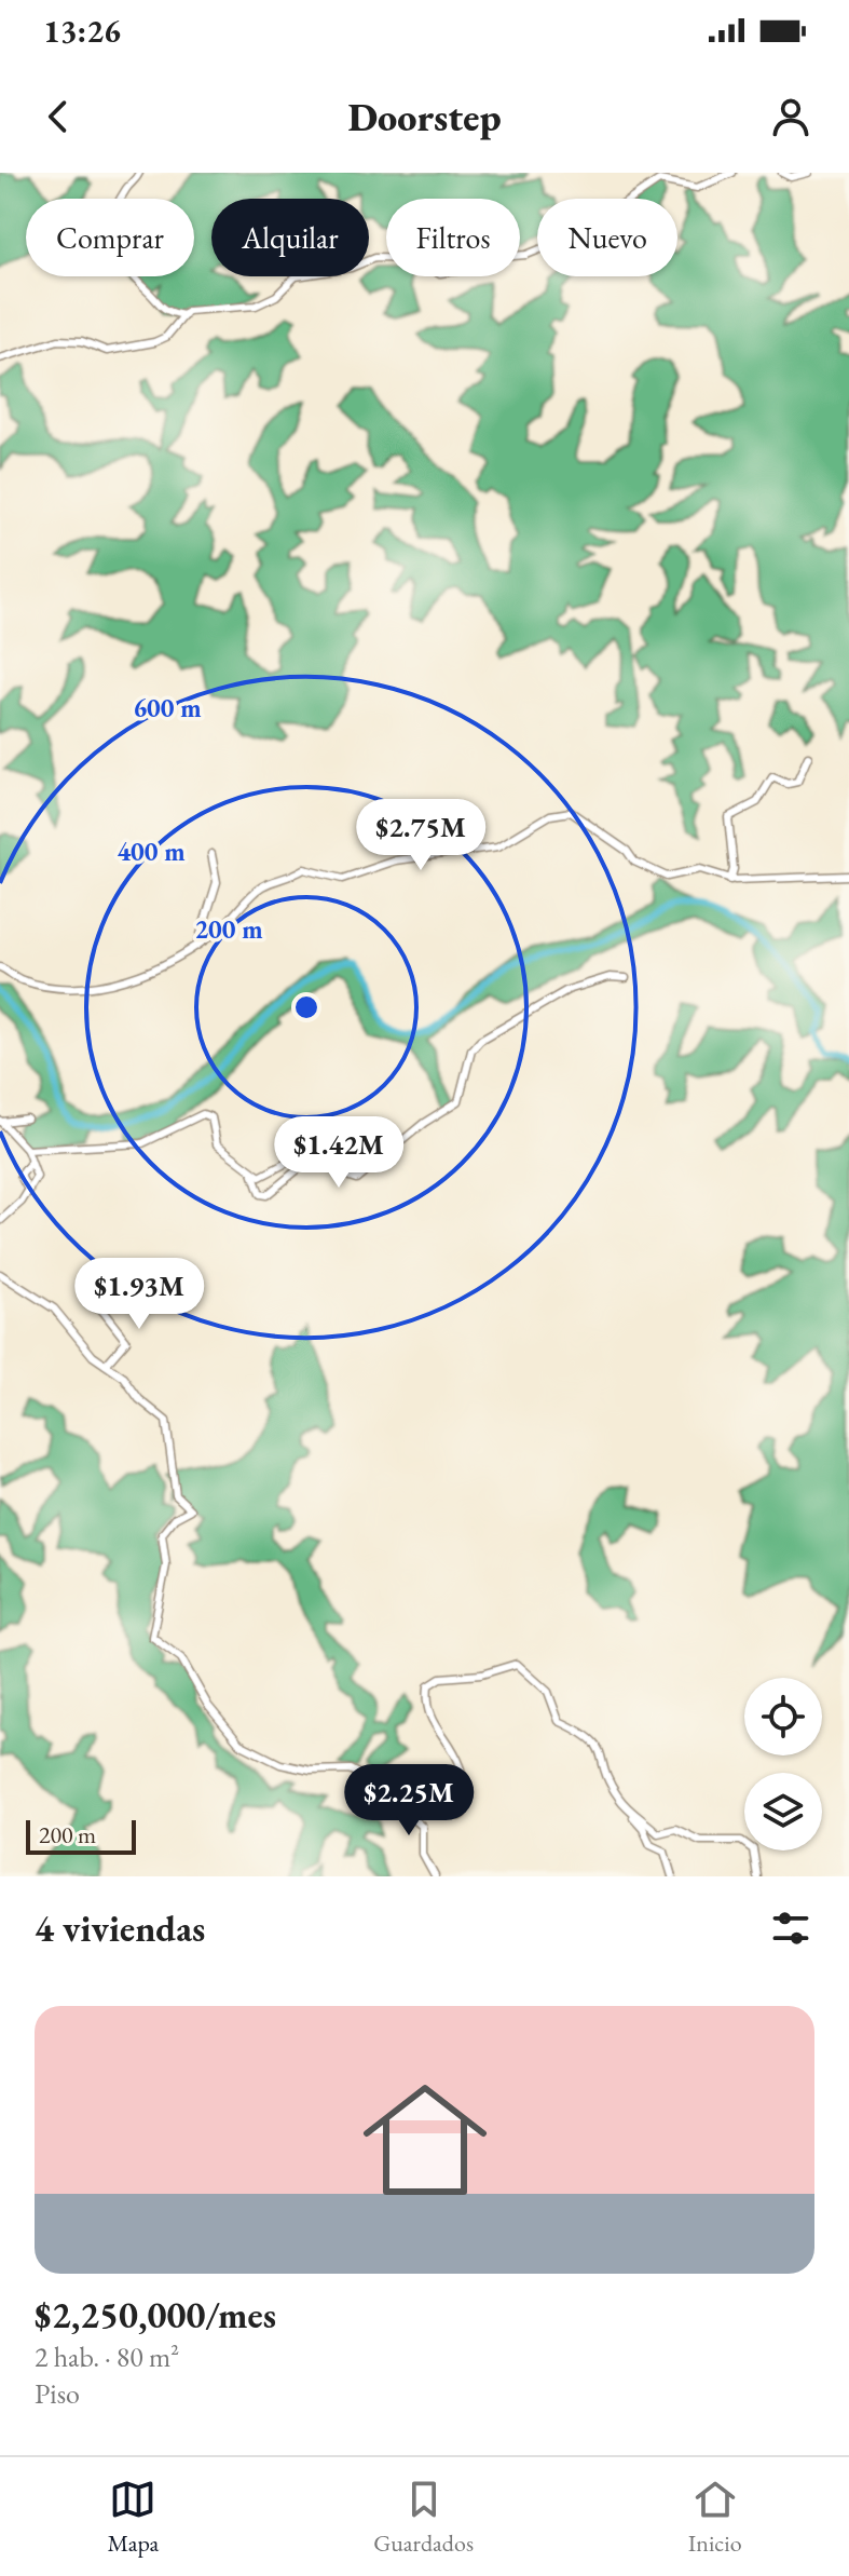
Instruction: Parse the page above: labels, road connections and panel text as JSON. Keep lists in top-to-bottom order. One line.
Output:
{"scale_bar":"200 m","page":{"status":"13:26","header":"Doorstep","chip":["Comprar","Alquilar","Filtros","Nuevo"],"price":["$2.75M","$1.42M","$1.93M","$2.25M"],"scale":"200 m","heading":"4 viviendas","list":[{"name":"$2,250,000/mes","note":"2 hab. · 80 m² · Piso"}],"tabs":["Mapa","Guardados","Inicio"]},"rings":["600 m","400 m","200 m"]}
